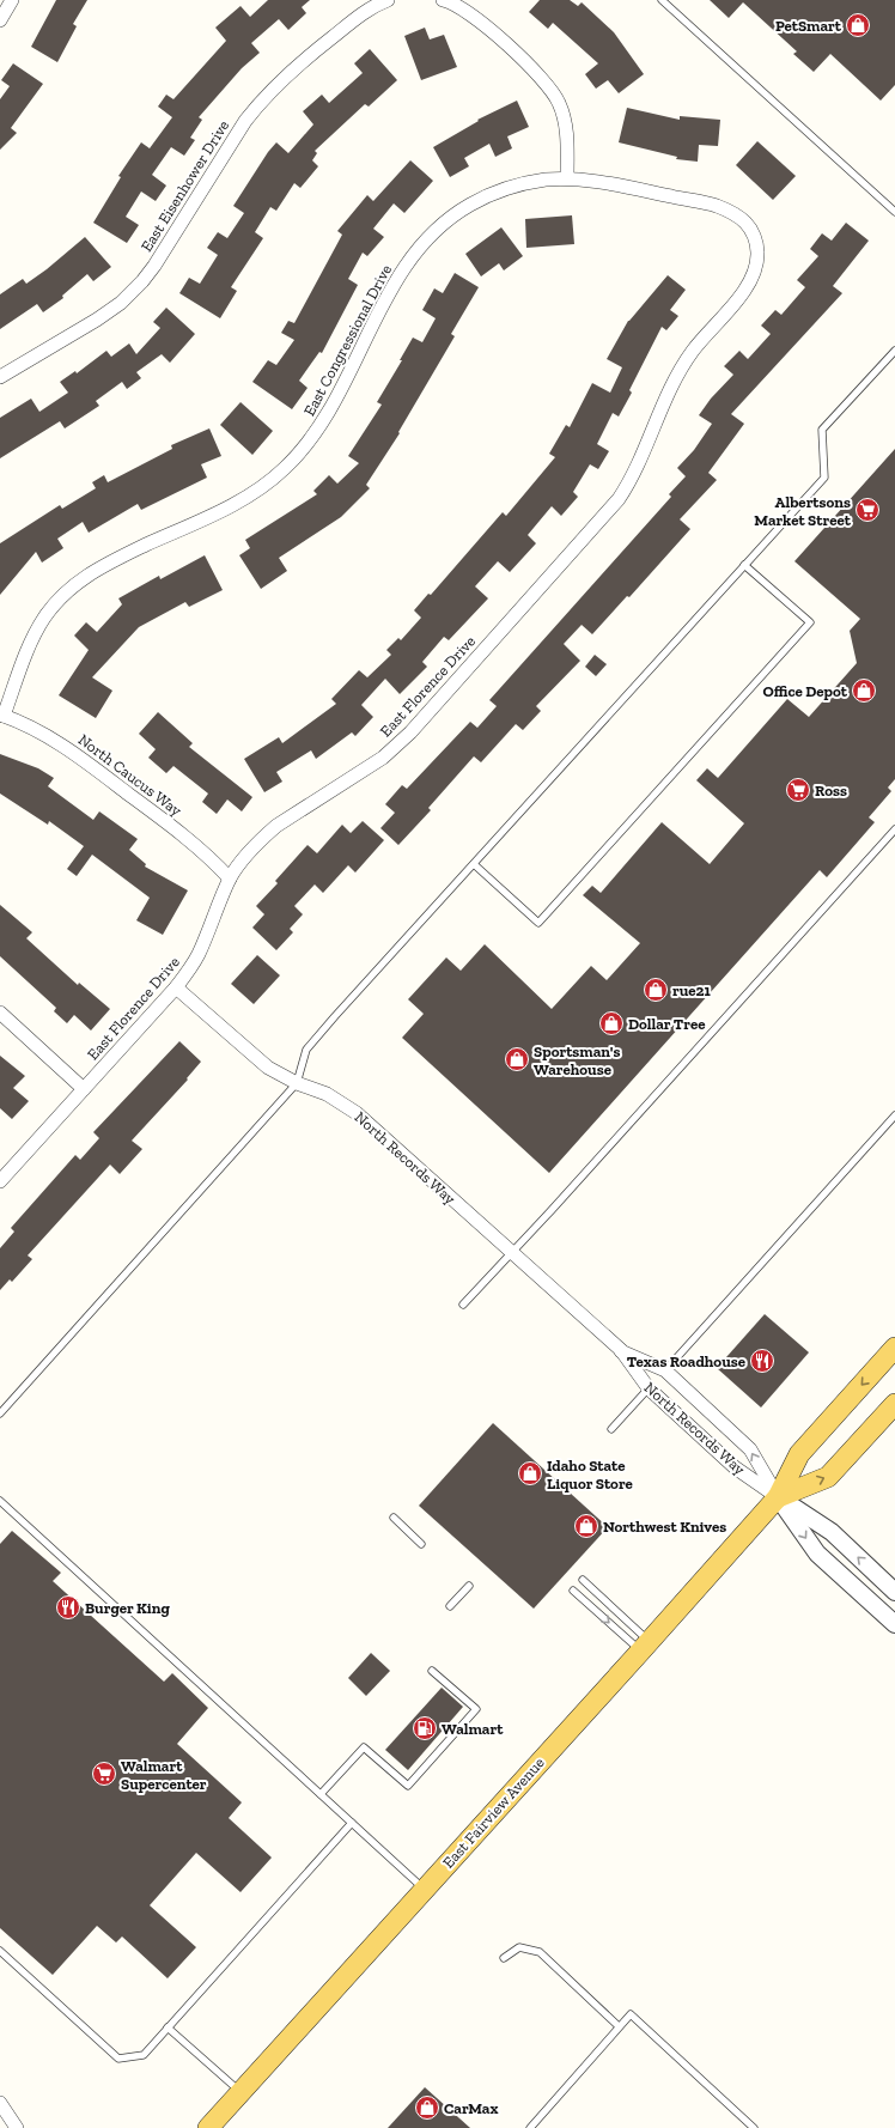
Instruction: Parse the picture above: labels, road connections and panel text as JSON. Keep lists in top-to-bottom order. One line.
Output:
{"streets":{"main road":["East Fairview Avenue"],"street":["East Eisenhower Drive","East Congressional Drive","East Florence Drive","North Caucus Way","North Records Way"]},"crossings":[["East Congressional Drive","East Florence Drive"],["East Congressional Drive","North Caucus Way"],["East Florence Drive","North Caucus Way"],["East Florence Drive","North Records Way"],["North Records Way","East Fairview Avenue"]],"places":{"shop":["PetSmart","Office Depot","rue21","Dollar Tree","Sportsman's Warehouse","Idaho State Liquor Store","Northwest Knives","CarMax"],"supermarket":["Albertsons Market Street","Ross","Walmart Supercenter"],"restaurant":["Texas Roadhouse","Burger King"],"fuel station":["Walmart"]}}
